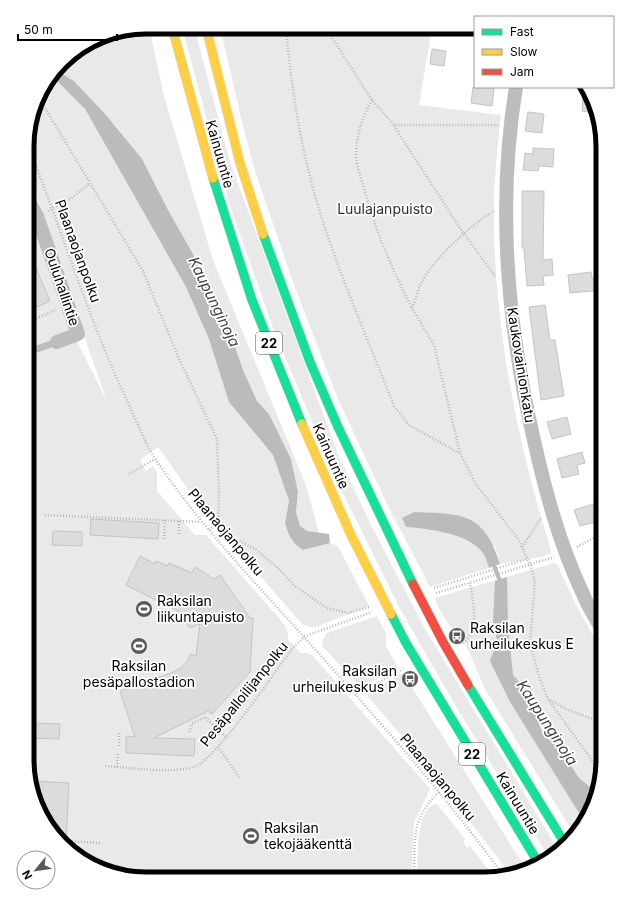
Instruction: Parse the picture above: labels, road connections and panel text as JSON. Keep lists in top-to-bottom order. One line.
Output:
{"streets":{"highway":["Kainuuntie","22"],"street":["Ouluhallintie","Kaukovainionkatu"],"path":["Plaanaojanpolku","Pesäpalloilijanpolku"]},"crossings":[["Plaanaojanpolku","Pesäpalloilijanpolku"]],"water":["Kaupunginoja"],"parks":["Luulajanpuisto"],"places":{"sports":["Raksilan liikuntapuisto","Raksilan pesäpallostadion","Raksilan tekojääkenttä"],"bus stop":["Raksilan urheilukeskus E","Raksilan urheilukeskus P"]},"legend":["Fast","Slow","Jam"],"scale_bar":"50 m","north":"bottom left"}
